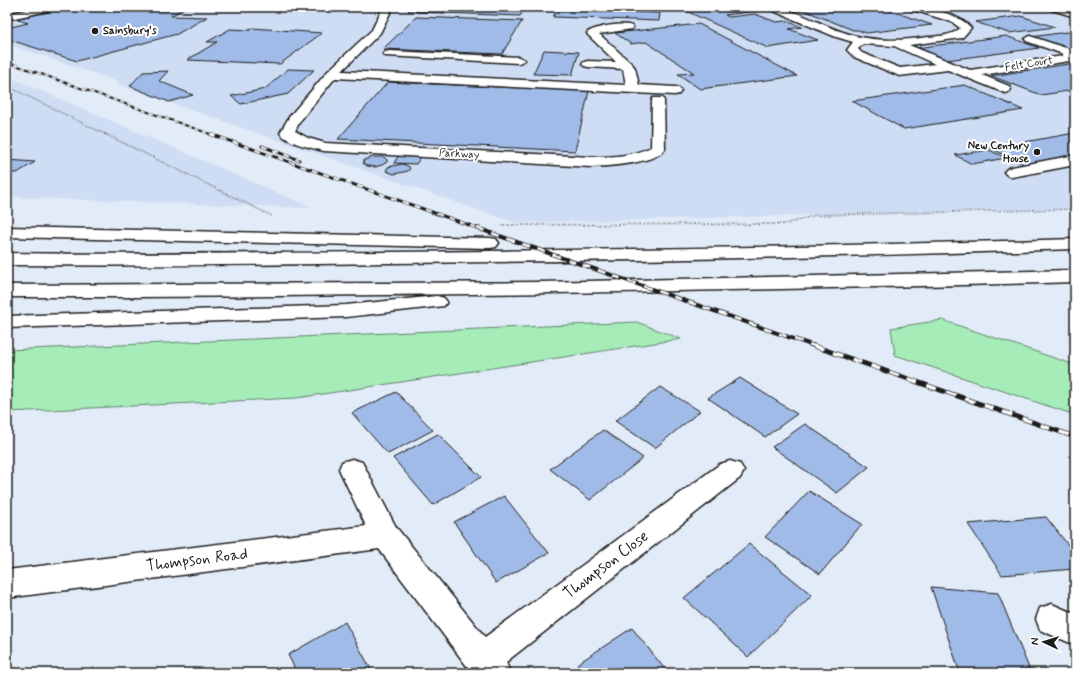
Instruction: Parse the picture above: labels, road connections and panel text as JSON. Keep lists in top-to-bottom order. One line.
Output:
{"streets":{"main road":["Felt Court","Parkway","Thompson Road","Thompson Close"]},"places":["Sainsbury's","New Century House"],"north":"left"}
